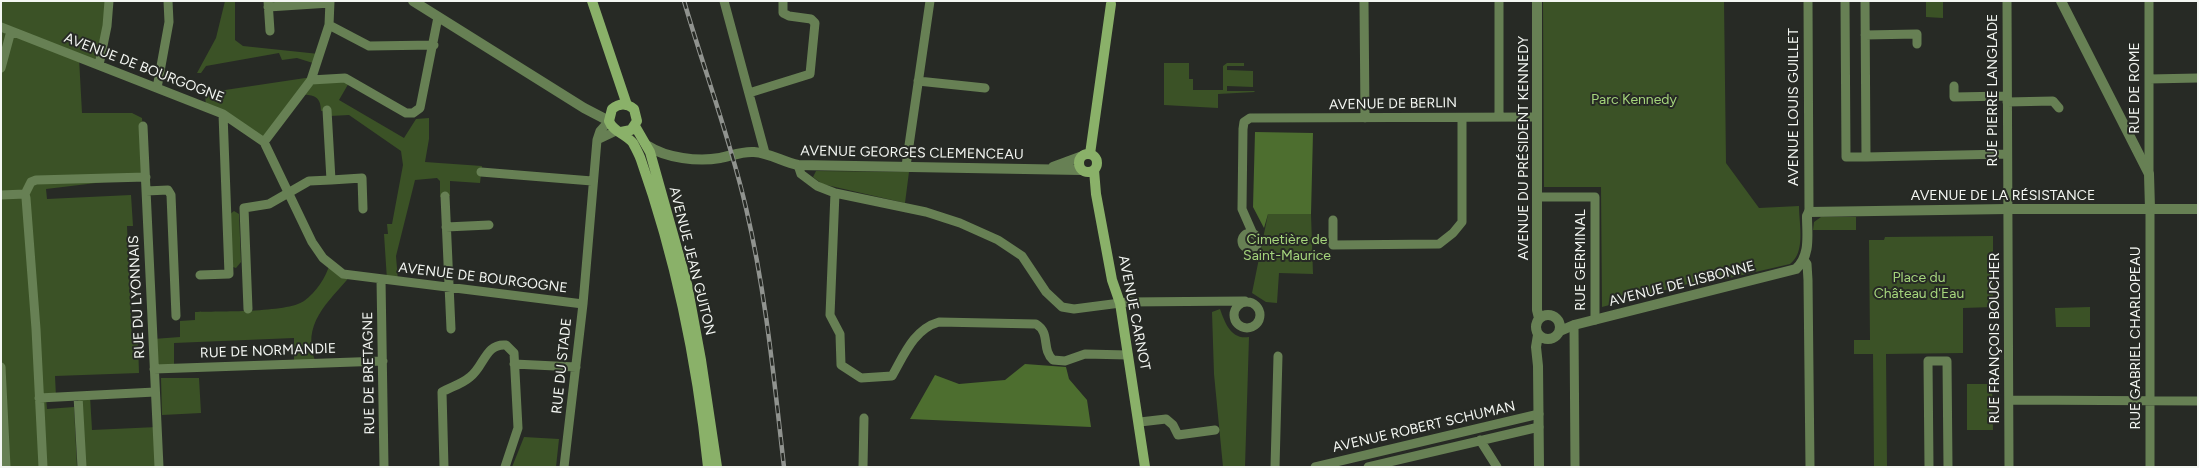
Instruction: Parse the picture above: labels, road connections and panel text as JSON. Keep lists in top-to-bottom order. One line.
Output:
{"streets":{"main road":["AVENUE JEAN GUITON","AVENUE CARNOT"],"street":["AVENUE DE BOURGOGNE","RUE DE ROME","RUE PIERRE LANGLADE","AVENUE DE BERLIN","AVENUE LOUIS GUILLET","AVENUE DU PRÉSIDENT KENNEDY","AVENUE GEORGES CLEMENCEAU","AVENUE DE LA RÉSISTANCE","RUE GERMINAL","AVENUE DE LISBONNE","RUE DU LYONNAIS","RUE FRANÇOIS BOUCHER","RUE GABRIEL CHARLOPEAU","RUE DE NORMANDIE","RUE DU STADE","RUE DE BRETAGNE","AVENUE ROBERT SCHUMAN"]},"crossings":[["AVENUE DE BOURGOGNE","RUE DU STADE"],["AVENUE DE BOURGOGNE","RUE DE BRETAGNE"],["RUE PIERRE LANGLADE","AVENUE DE LA RÉSISTANCE"],["RUE PIERRE LANGLADE","RUE FRANÇOIS BOUCHER"],["AVENUE DE BERLIN","AVENUE DU PRÉSIDENT KENNEDY"],["AVENUE LOUIS GUILLET","AVENUE DE LA RÉSISTANCE"],["AVENUE DU PRÉSIDENT KENNEDY","RUE GERMINAL"],["AVENUE DU PRÉSIDENT KENNEDY","AVENUE DE LISBONNE"],["AVENUE GEORGES CLEMENCEAU","AVENUE JEAN GUITON"],["AVENUE GEORGES CLEMENCEAU","AVENUE CARNOT"],["AVENUE DE LA RÉSISTANCE","RUE FRANÇOIS BOUCHER"],["AVENUE DE LA RÉSISTANCE","RUE GABRIEL CHARLOPEAU"],["RUE GERMINAL","AVENUE DE LISBONNE"],["RUE DU LYONNAIS","RUE DE NORMANDIE"],["RUE DE NORMANDIE","RUE DE BRETAGNE"]],"parks":["Parc Kennedy","Cimetière de Saint-Maurice","Place du Château d'Eau"]}
